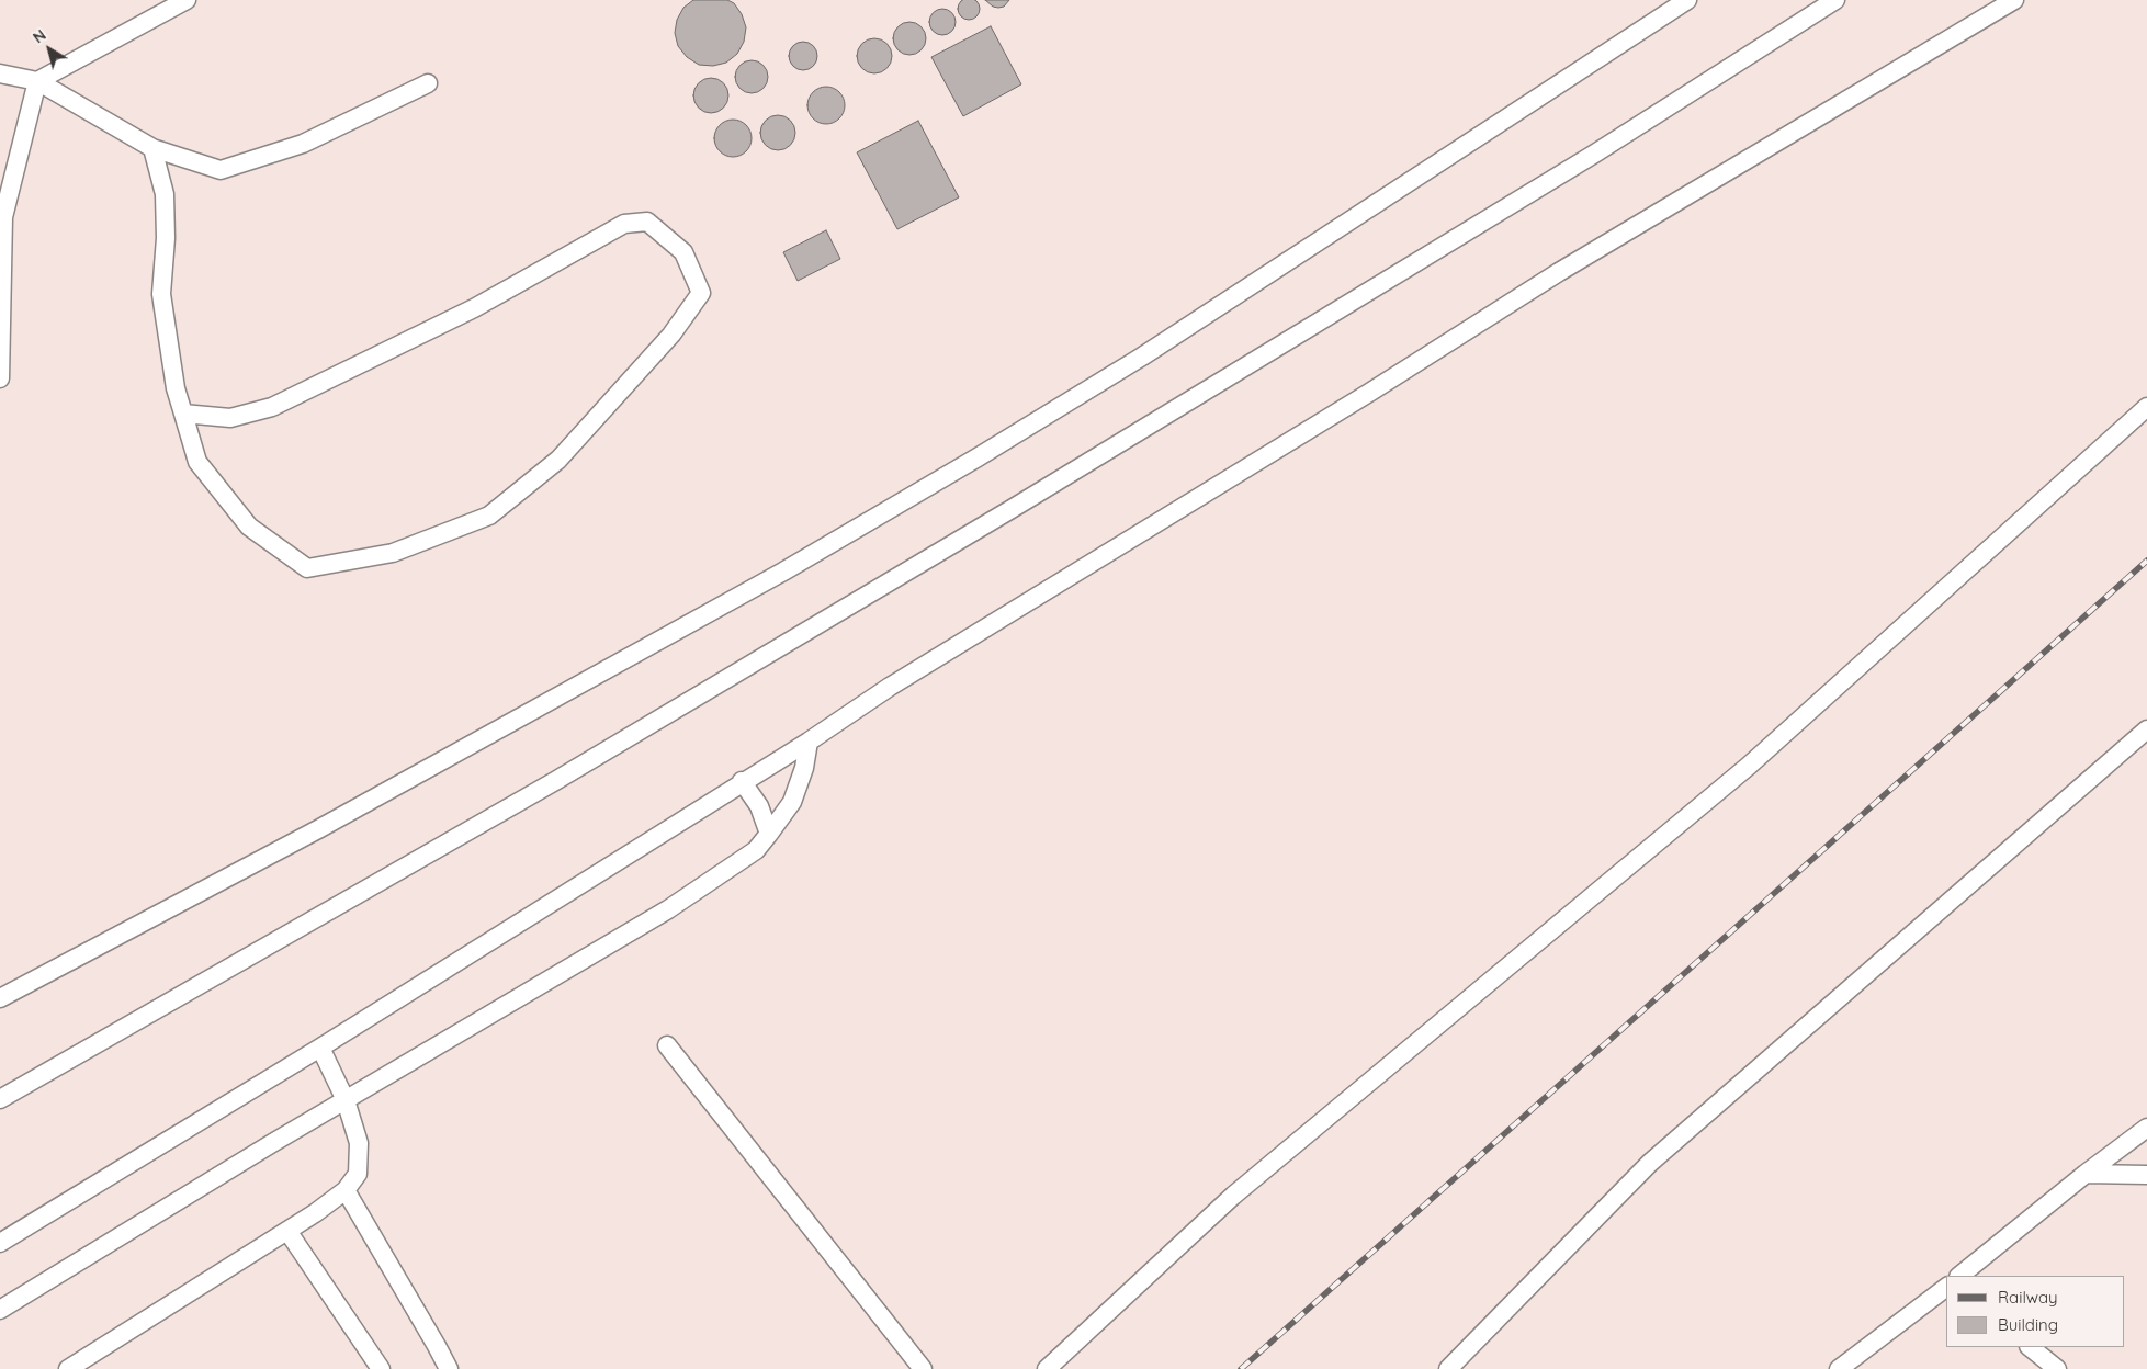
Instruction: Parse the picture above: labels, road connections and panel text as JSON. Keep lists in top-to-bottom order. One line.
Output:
{"legend":["Railway","Building"],"north":"top left"}
